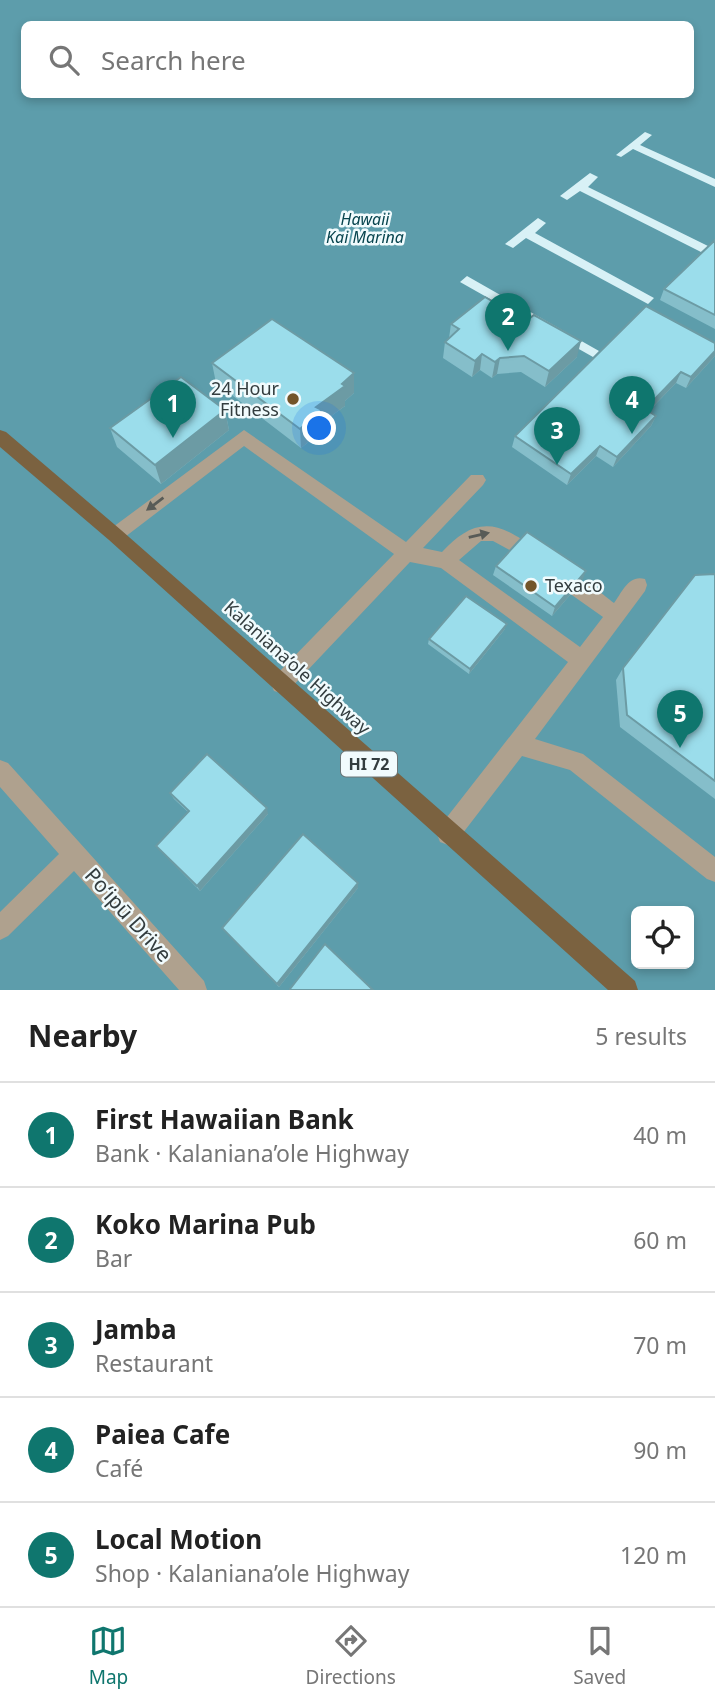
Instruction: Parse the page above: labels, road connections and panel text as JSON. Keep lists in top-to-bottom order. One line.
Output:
{"streets":{"main road":["Kalaniana’ole Highway","HI 72"],"street":["Po‘ipū Drive"]},"water":["Hawaii Kai Marina"],"places":["24 Hour Fitness","Texaco"],"page":{"search":"Search here","pins":["2","4","1","3","5"],"heading":["Nearby","5 results"],"list":[{"mark":"1","name":"First Hawaiian Bank","note":"Bank · Kalaniana’ole Highway","value":"40 m"},{"mark":"2","name":"Koko Marina Pub","note":"Bar","value":"60 m"},{"mark":"3","name":"Jamba","note":"Restaurant","value":"70 m"},{"mark":"4","name":"Paiea Cafe","note":"Café","value":"90 m"},{"mark":"5","name":"Local Motion","note":"Shop · Kalaniana’ole Highway","value":"120 m"}],"nav":["Map","Directions","Saved"]}}
